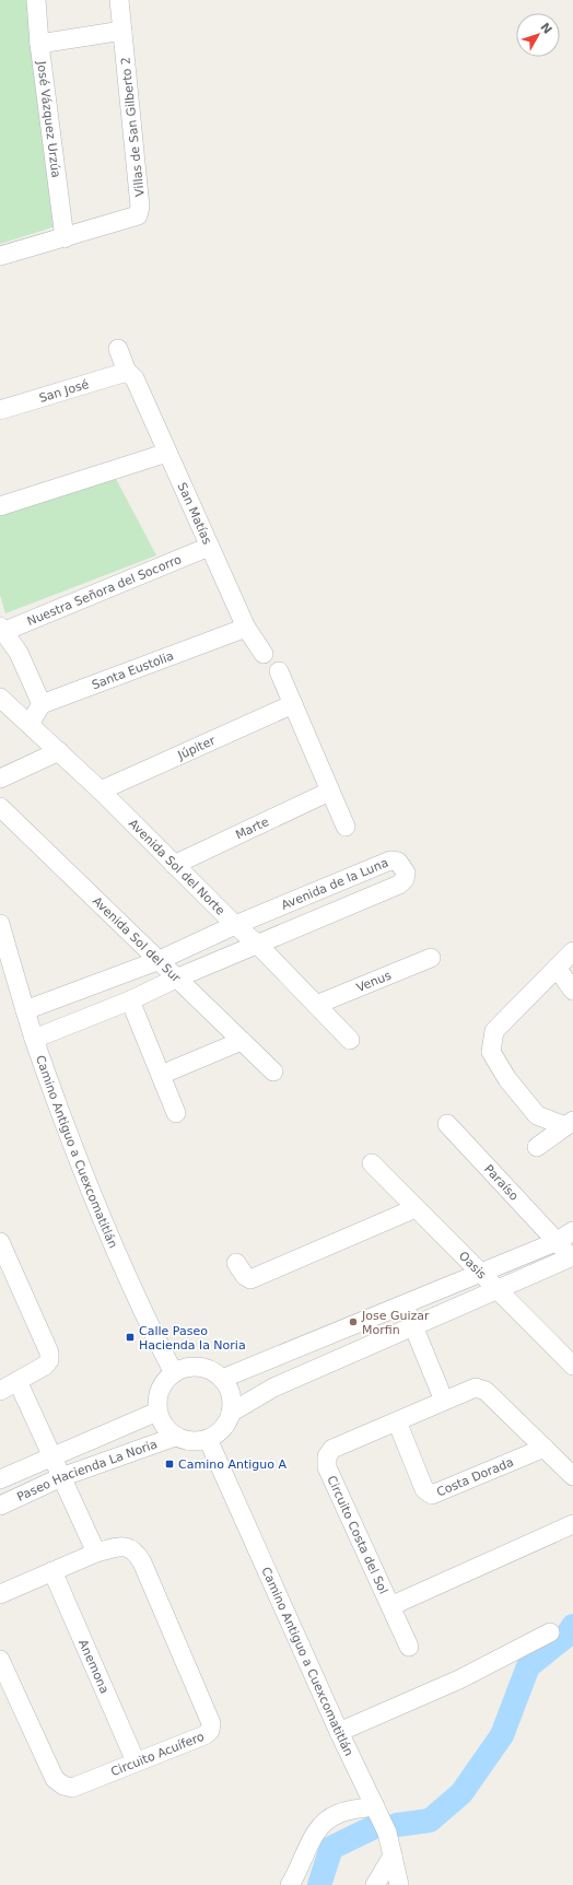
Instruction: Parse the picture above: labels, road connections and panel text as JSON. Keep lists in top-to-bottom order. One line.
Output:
{"streets":{"street":["José Vázquez Urzúa","Villas de San Gilberto 2","San José","San Matías","Nuestra Señora del Socorro","Santa Eustolia","Júpiter","Marte","Avenida Sol del Norte","Avenida de la Luna","Avenida Sol del Sur","Venus","Camino Antiguo a Cuexcomatitlán","Paraíso","Oasis","Paseo Hacienda La Noria","Costa Dorada","Circuito Costa del Sol","Anemona","Circuito Acuífero"]},"crossings":[["José Vázquez Urzúa","Villas de San Gilberto 2"],["San José","San Matías"],["San Matías","Nuestra Señora del Socorro"],["San Matías","Santa Eustolia"],["Júpiter","Avenida Sol del Norte"],["Marte","Avenida Sol del Norte"],["Avenida Sol del Norte","Avenida de la Luna"],["Avenida Sol del Norte","Venus"],["Avenida de la Luna","Avenida Sol del Sur"],["Avenida de la Luna","Camino Antiguo a Cuexcomatitlán"],["Camino Antiguo a Cuexcomatitlán","Paseo Hacienda La Noria"],["Costa Dorada","Circuito Costa del Sol"],["Anemona","Circuito Acuífero"]],"places":{"other":["Jose Guizar Morfin"],"transit":["Calle Paseo Hacienda la Noria","Camino Antiguo A"]},"north":"top right"}
